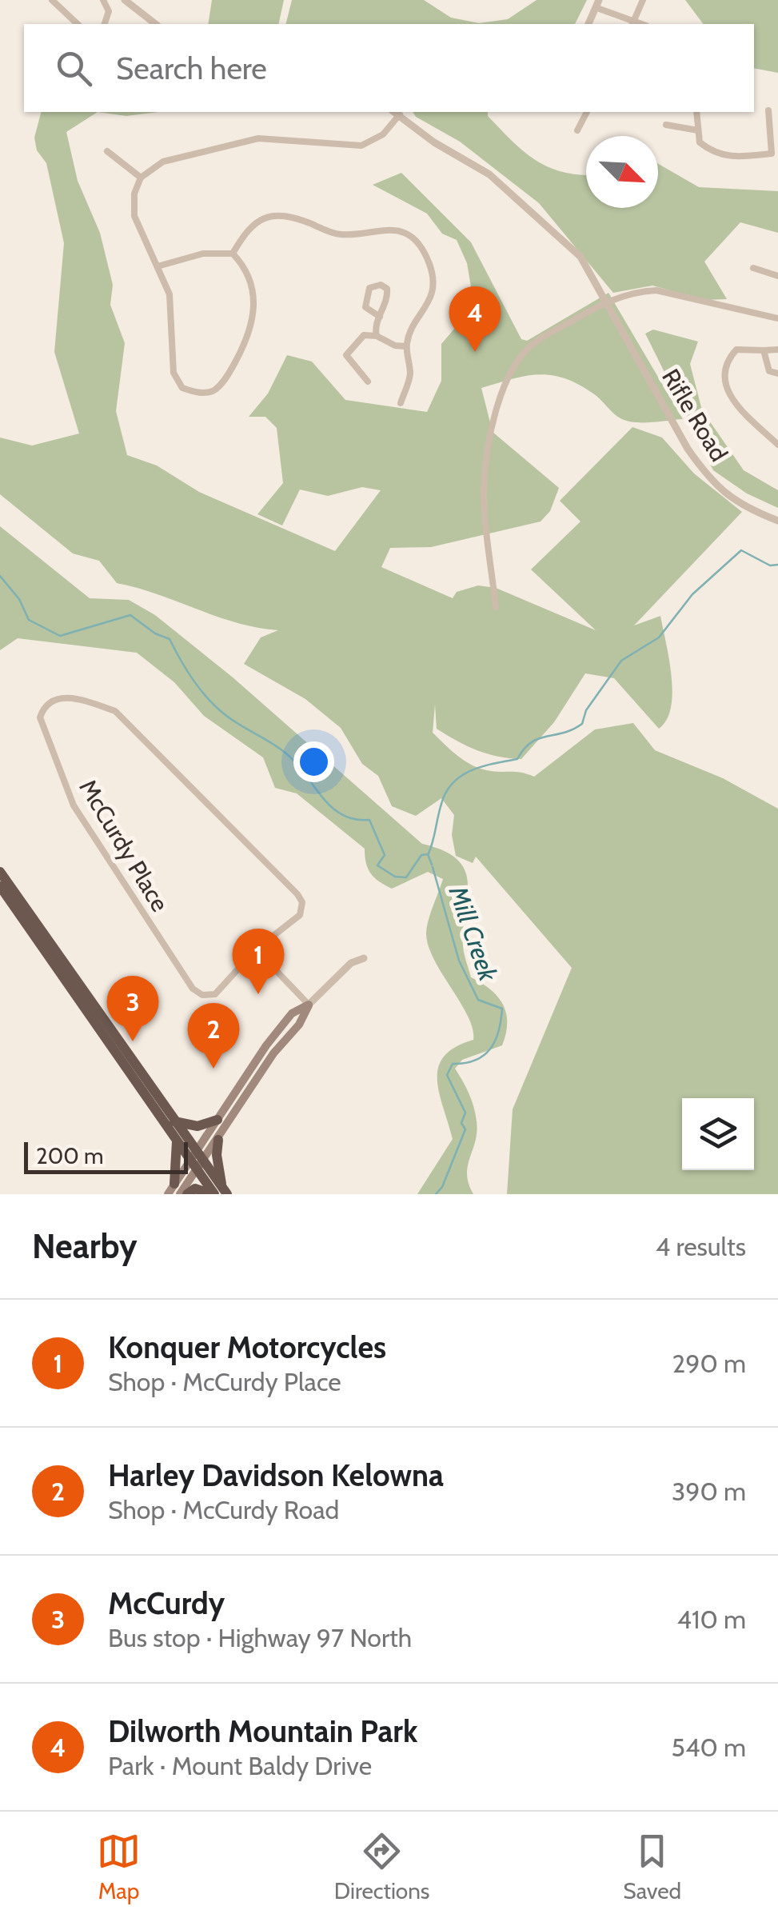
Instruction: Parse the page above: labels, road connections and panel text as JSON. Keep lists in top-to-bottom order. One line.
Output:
{"streets":{"street":["Rifle Road","McCurdy Place"]},"water":["Mill Creek"],"scale_bar":"200 m","north":"bottom right","page":{"search":"Search here","pins":["4","1","3","2"],"scale":"200 m","heading":["Nearby","4 results"],"list":[{"mark":"1","name":"Konquer Motorcycles","note":"Shop · McCurdy Place","value":"290 m"},{"mark":"2","name":"Harley Davidson Kelowna","note":"Shop · McCurdy Road","value":"390 m"},{"mark":"3","name":"McCurdy","note":"Bus stop · Highway 97 North","value":"410 m"},{"mark":"4","name":"Dilworth Mountain Park","note":"Park · Mount Baldy Drive","value":"540 m"}],"nav":["Map","Directions","Saved"]}}
